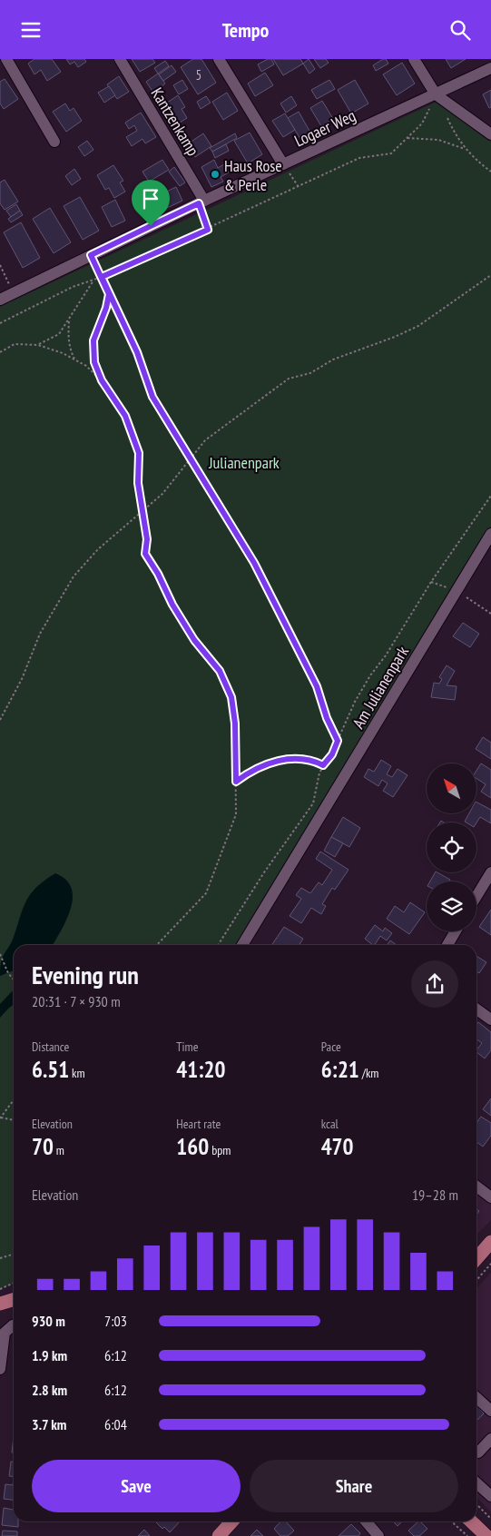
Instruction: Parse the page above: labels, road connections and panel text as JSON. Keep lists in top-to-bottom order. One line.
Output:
{"streets":{"street":["Kantzenkamp","Logaer Weg","Am Julianenpark"]},"crossings":[["Kantzenkamp","Logaer Weg"]],"parks":["Julianenpark"],"places":["Haus Rose & Perle"],"house_numbers":["5"],"north":"top left","page":{"header":"Tempo","heading":["Evening run","20:31 · 7 × 930 m"],"stats":[["Distance","6.51 km"],["Time","41:20"],["Pace","6:21 /km"],["Elevation","70 m"],["Heart rate","160 bpm"],["kcal","470"]],"chart":["Elevation","19–28 m"],"list":[{"name":"930 m","note":"7:03"},{"name":"1.9 km","note":"6:12"},{"name":"2.8 km","note":"6:12"},{"name":"3.7 km","note":"6:04"}],"buttons":["Save","Share"]}}
